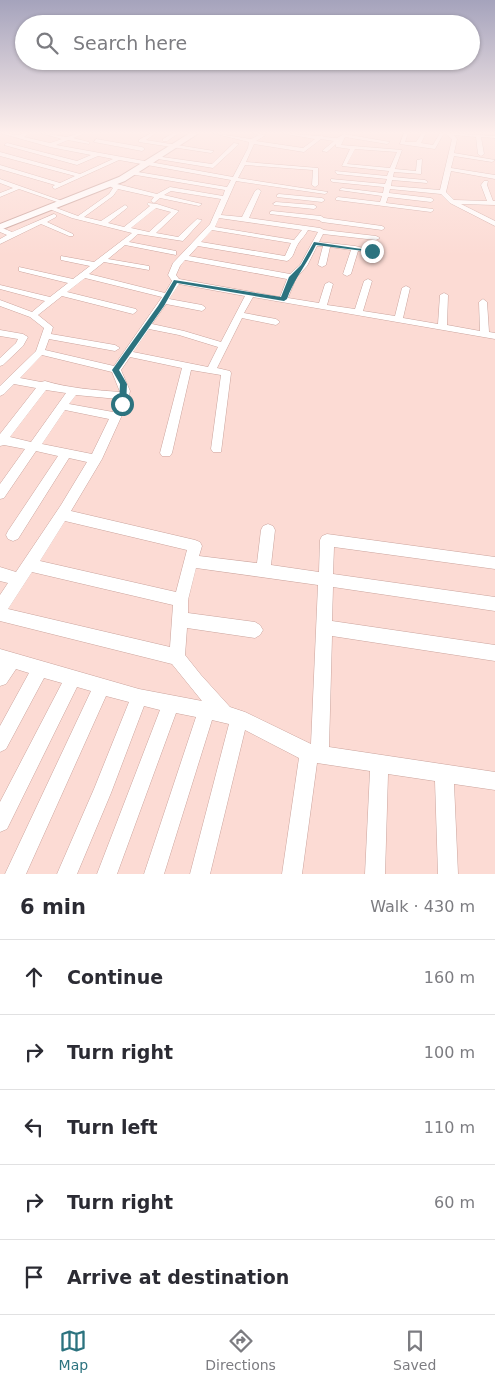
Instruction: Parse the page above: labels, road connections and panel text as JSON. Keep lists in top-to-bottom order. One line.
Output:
{"page":{"search":"Search here","heading":["6 min","Walk · 430 m"],"list":[["Continue","160 m"],["Turn right","100 m"],["Turn left","110 m"],["Turn right","60 m"],"Arrive at destination"],"nav":["Map","Directions","Saved"]}}
